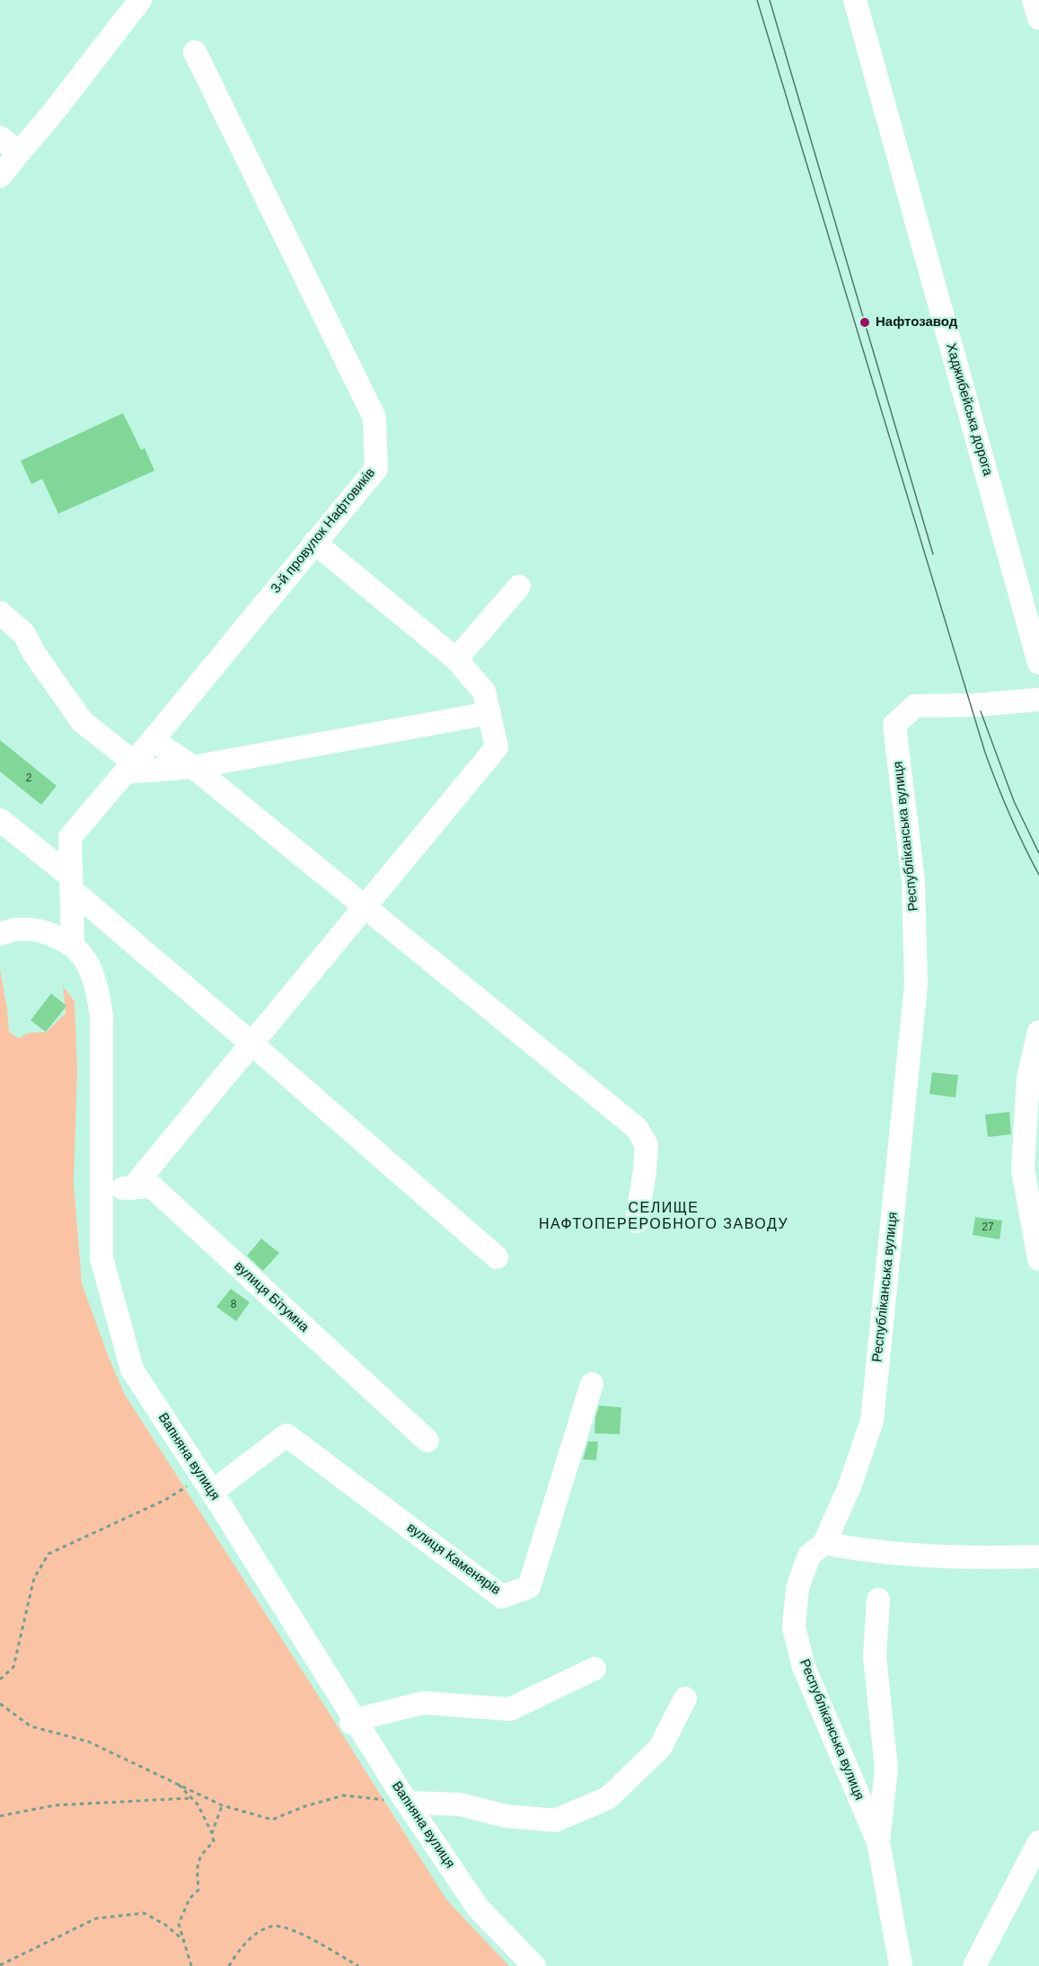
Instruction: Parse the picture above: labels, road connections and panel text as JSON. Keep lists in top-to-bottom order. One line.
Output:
{"streets":{"street":["Хаджибейська дорога","3-й провулок Нафтовиків","Республіканська вулиця","вулиця Бітумна","Вапняна вулиця","вулиця Каменярів"]},"crossings":[["3-й провулок Нафтовиків","Вапняна вулиця"],["вулиця Бітумна","Вапняна вулиця"],["Вапняна вулиця","вулиця Каменярів"]],"districts":["СЕЛИЩЕ НАФТОПЕРЕРОБНОГО ЗАВОДУ"],"places":["Нафтозавод"],"house_numbers":["2","27","8"]}
